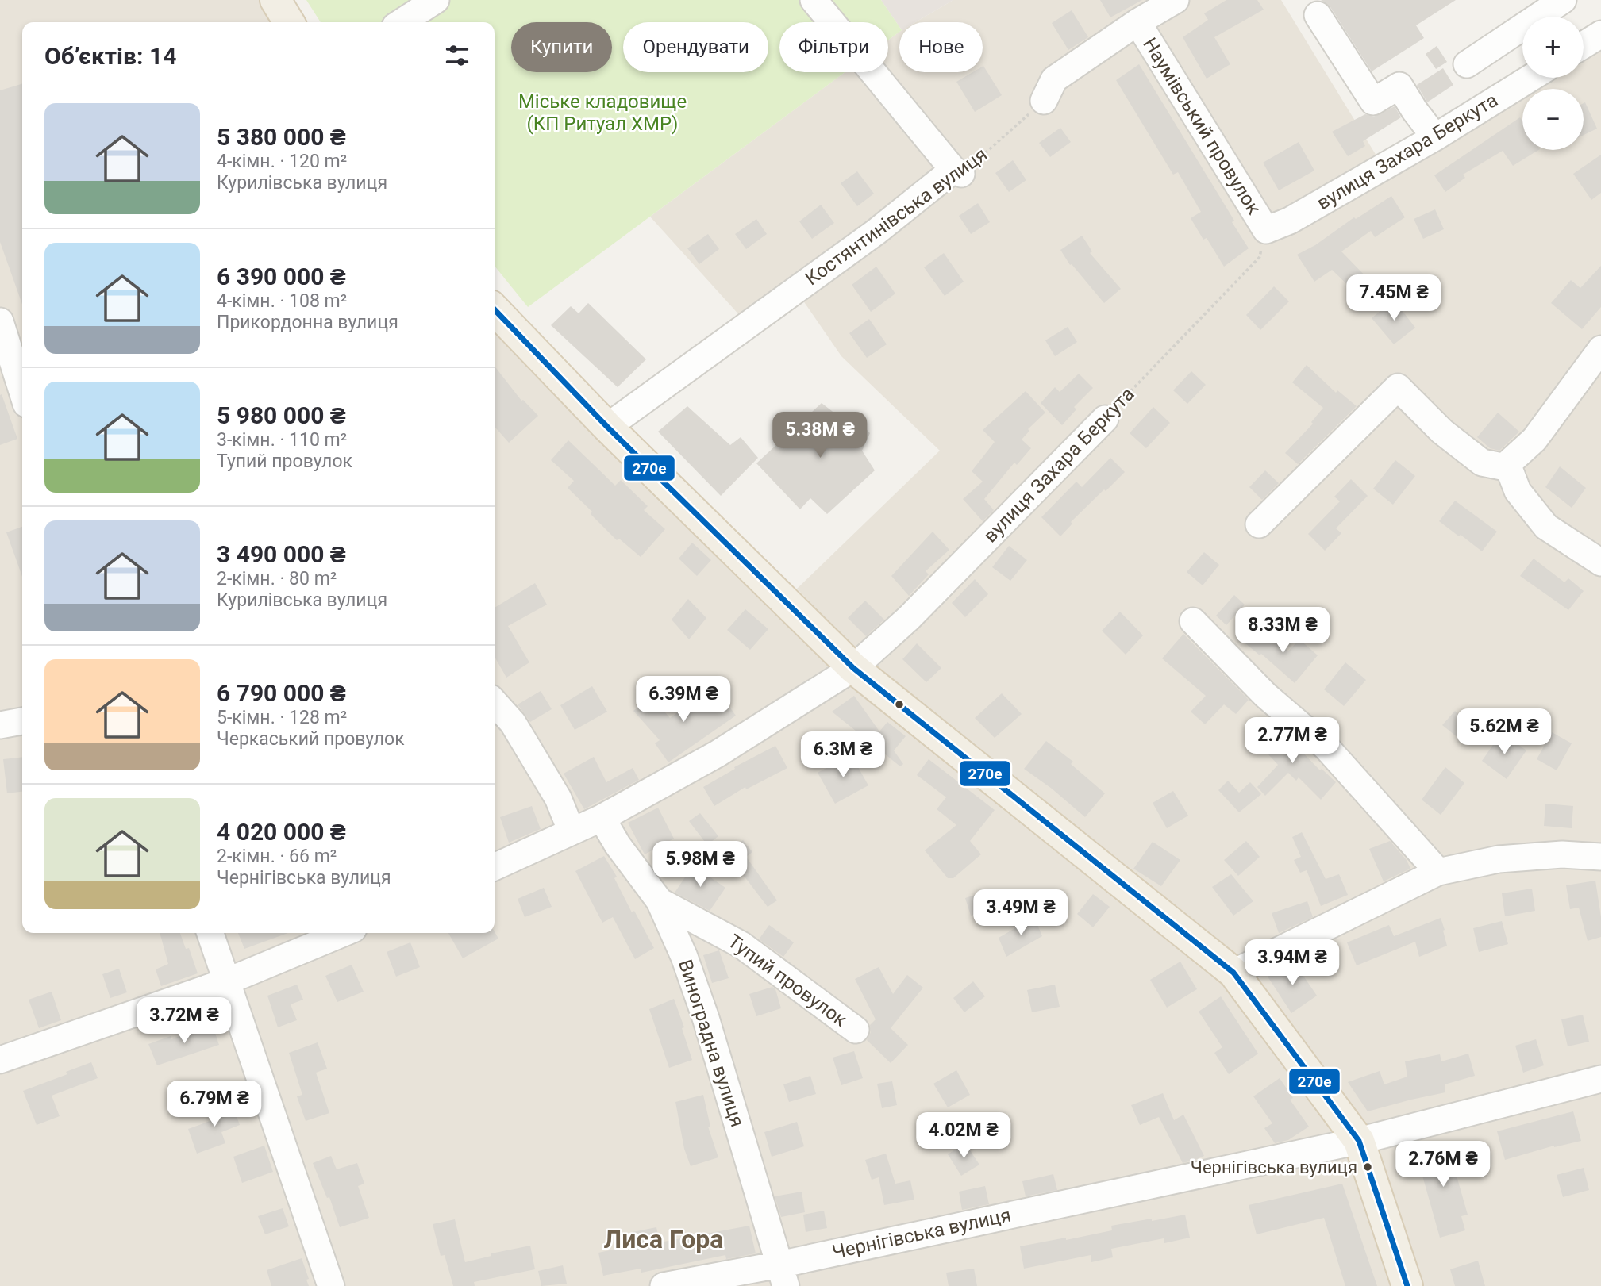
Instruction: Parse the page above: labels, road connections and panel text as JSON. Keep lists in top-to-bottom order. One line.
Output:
{"streets":{"street":["Наумівський провулок","вулиця Захара Беркута","Костянтинівська вулиця","Тупий провулок","Виноградна вулиця","Чернігівська вулиця"]},"crossings":[["Наумівський провулок","вулиця Захара Беркута"],["вулиця Захара Беркута","Виноградна вулиця"],["Тупий провулок","Виноградна вулиця"],["Виноградна вулиця","Чернігівська вулиця"]],"districts":["Лиса Гора"],"parks":["Міське кладовище (КП Ритуал ХМР)"],"places":["Чернігівська вулиця"],"lines":["transit line 270е"],"page":{"map_buttons":["+","−"],"chip":["Купити","Орендувати","Фільтри","Нове"],"heading":"Об’єктів: 14","list":[{"name":"5 380 000 ₴","note":"4-кімн. · 120 m² · Курилівська вулиця"},{"name":"6 390 000 ₴","note":"4-кімн. · 108 m² · Прикордонна вулиця"},{"name":"5 980 000 ₴","note":"3-кімн. · 110 m² · Тупий провулок"},{"name":"3 490 000 ₴","note":"2-кімн. · 80 m² · Курилівська вулиця"},{"name":"6 790 000 ₴","note":"5-кімн. · 128 m² · Черкаський провулок"},{"name":"4 020 000 ₴","note":"2-кімн. · 66 m² · Чернігівська вулиця"}],"price":["7.45M ₴","5.38M ₴","8.33M ₴","6.39M ₴","5.62M ₴","2.77M ₴","6.3M ₴","5.98M ₴","3.49M ₴","3.94M ₴","3.72M ₴","6.79M ₴","4.02M ₴","2.76M ₴"]}}
